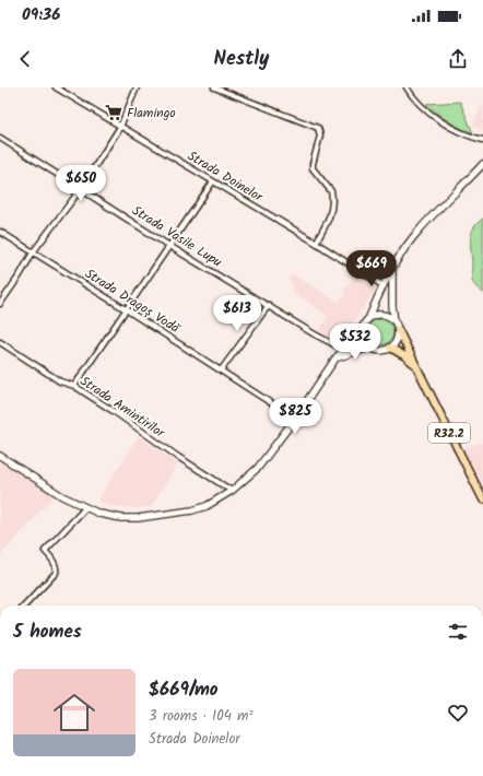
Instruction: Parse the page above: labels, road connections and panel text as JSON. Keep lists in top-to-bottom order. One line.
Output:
{"streets":{"main road":["R32.2"],"street":["Strada Doinelor","Strada Vasile Lupu","Strada Dragoș Vodă","Strada Amintirilor"]},"places":{"supermarket":["Flamingo"]},"page":{"status":"09:36","header":"Nestly","price":["$650","$669","$613","$532","$825"],"heading":"5 homes","list":[{"name":"$669/mo","note":"3 rooms · 104 m² · Strada Doinelor"}]}}
